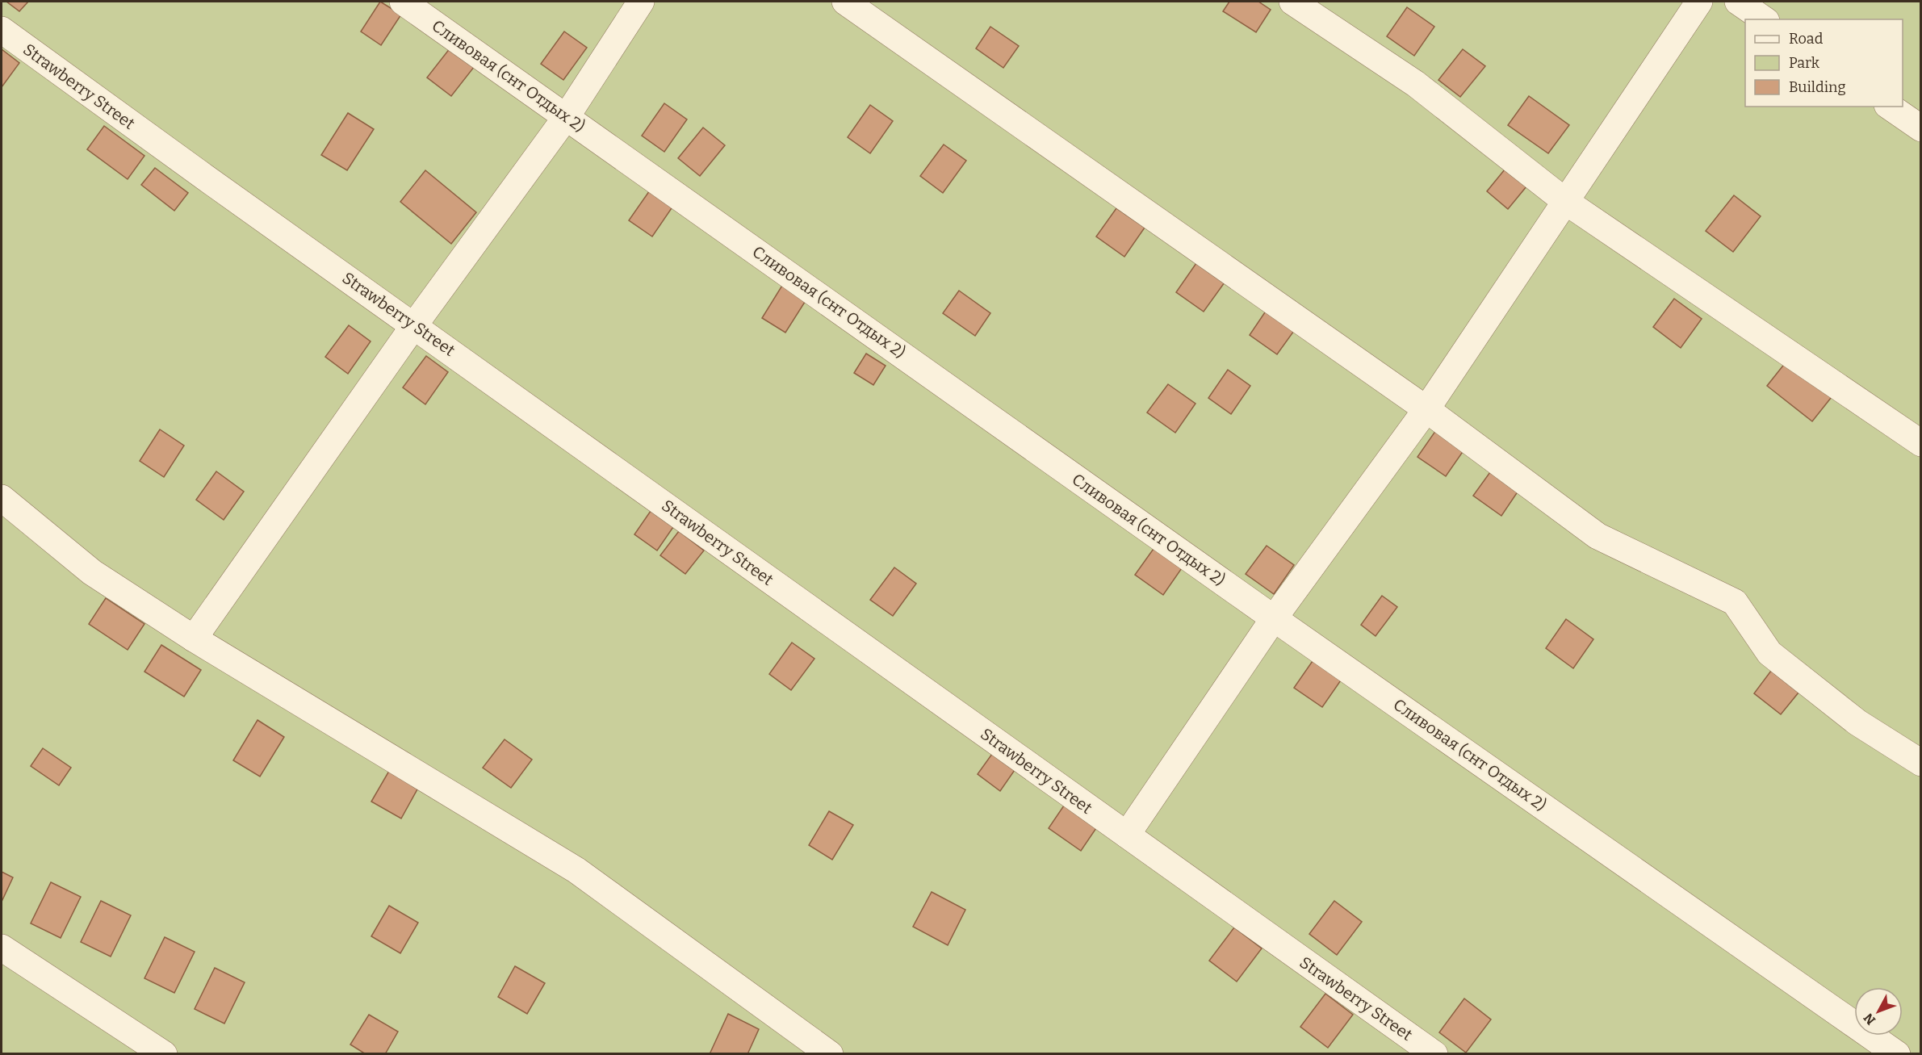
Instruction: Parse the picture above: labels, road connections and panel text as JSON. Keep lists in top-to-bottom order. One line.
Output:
{"streets":{"lane":["Сливовая (снт Отдых 2)","Strawberry Street"]},"legend":["Road","Park","Building"],"north":"bottom left"}
